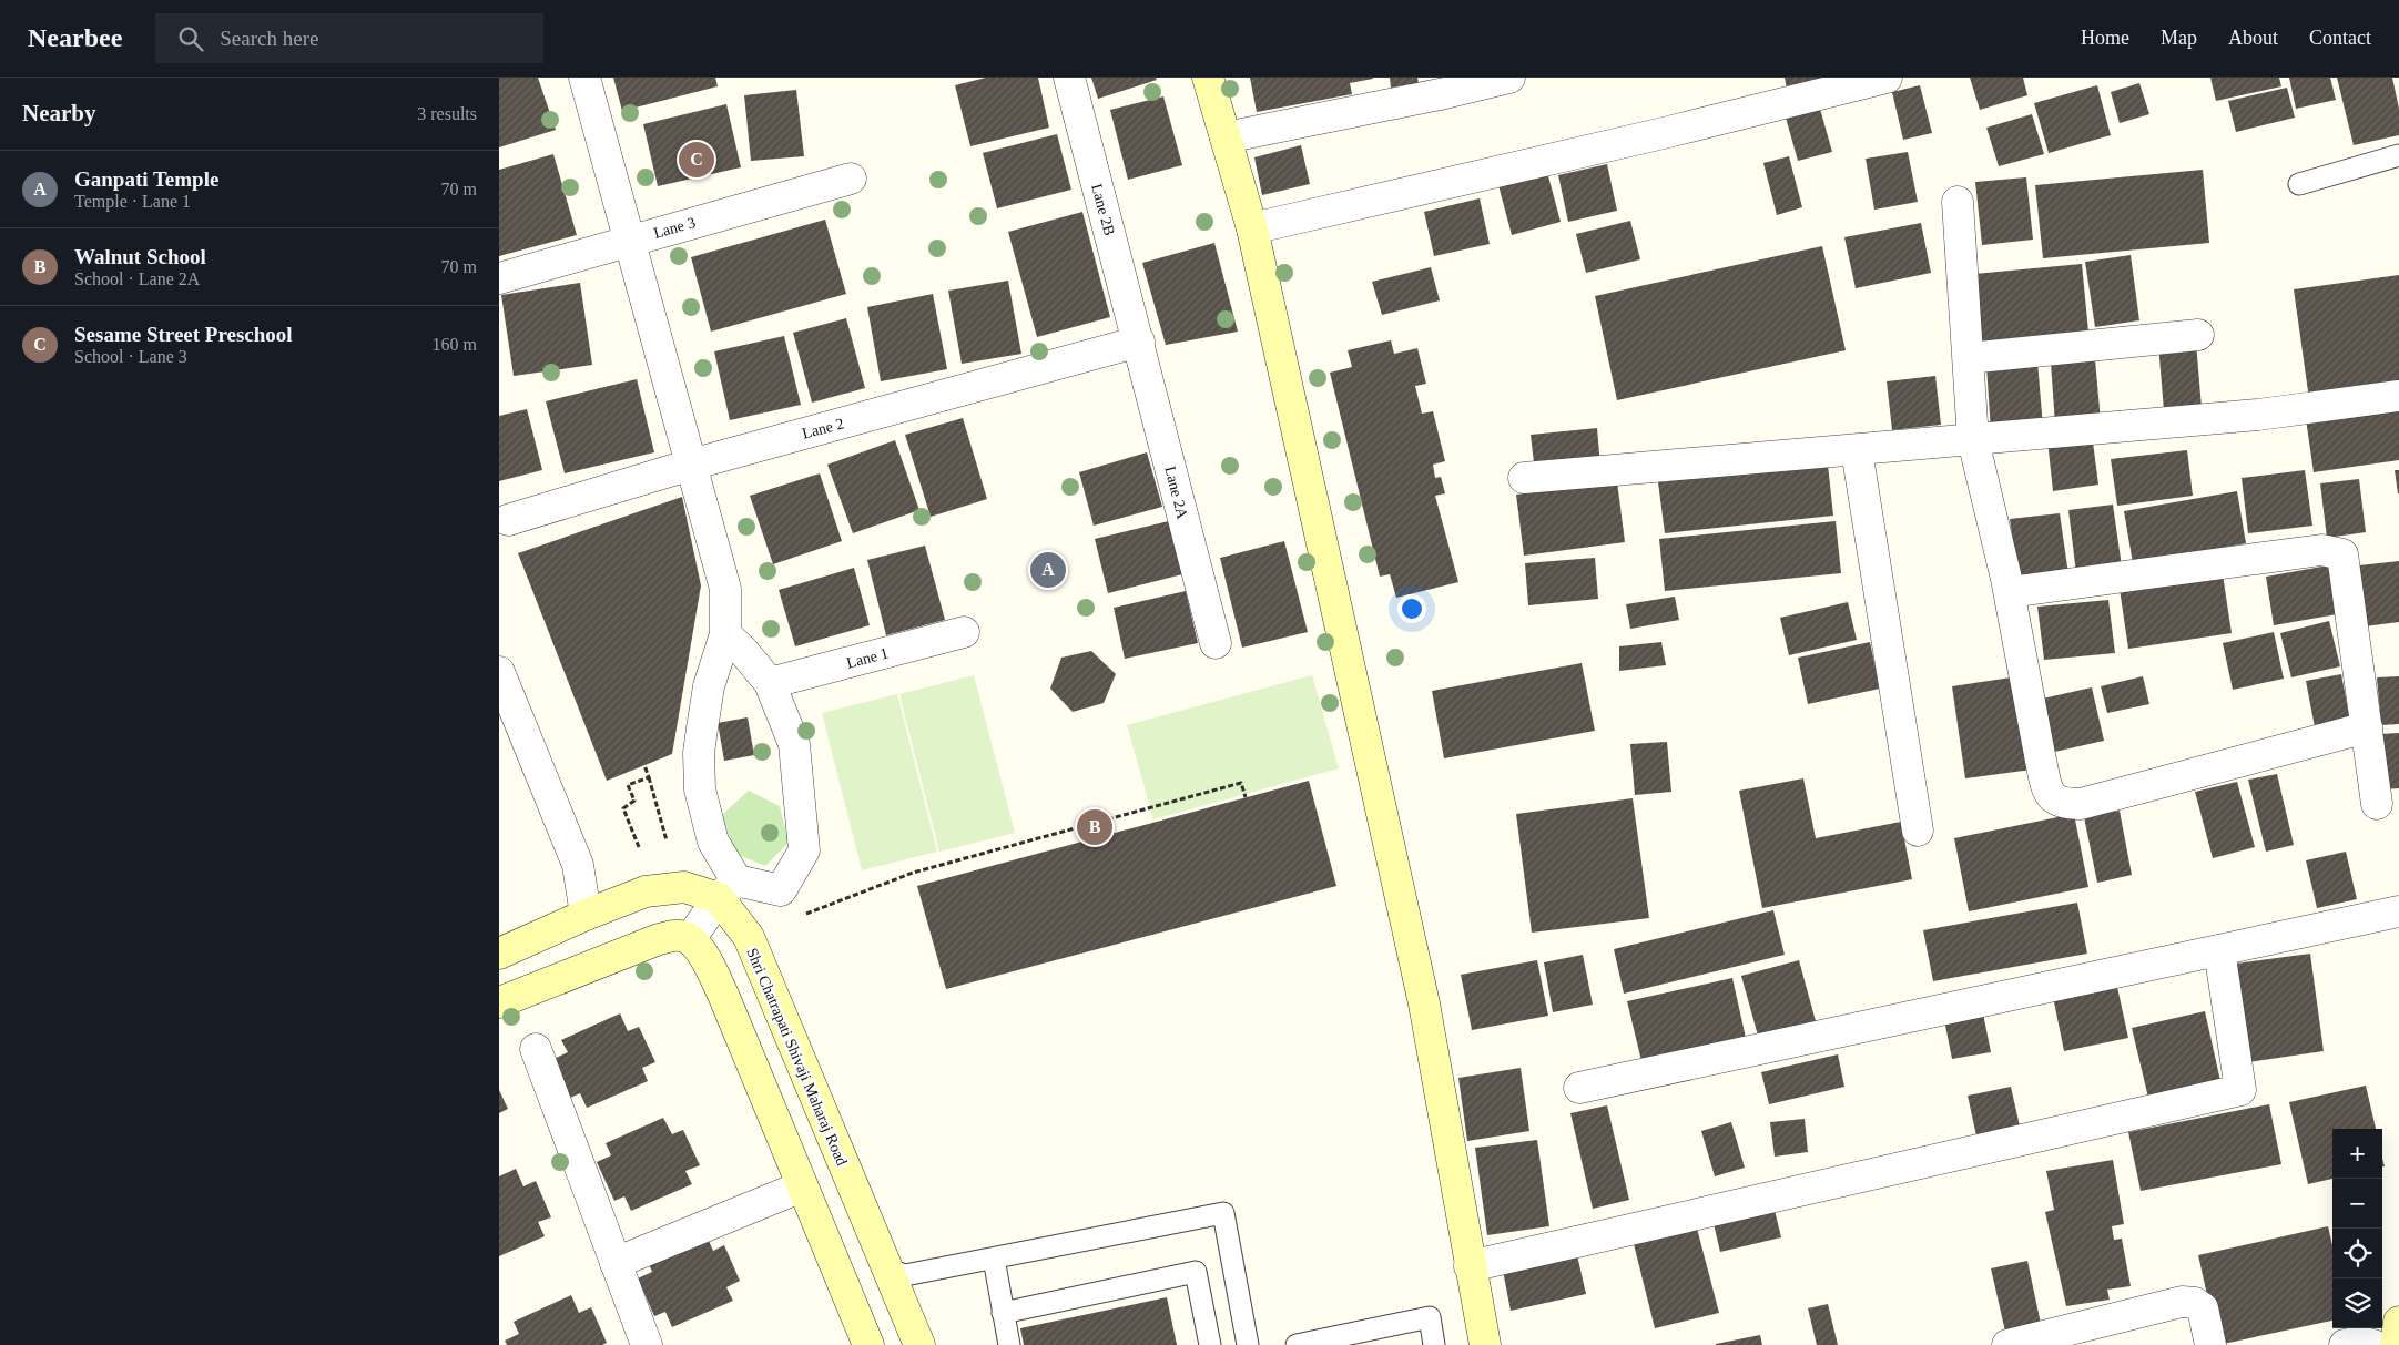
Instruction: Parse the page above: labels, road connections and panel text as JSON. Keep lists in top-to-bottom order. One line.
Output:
{"streets":{"main road":["Shri Chatrapati Shivaji Maharaj Road"],"street":["Lane 2B","Lane 3","Lane 2","Lane 2A","Lane 1"]},"crossings":[["Lane 2B","Lane 2"],["Lane 2B","Lane 2A"],["Lane 2","Lane 2A"]],"page":{"header":"Nearbee","search":"Search here","nav":["Home","Map","About","Contact"],"heading":["Nearby","3 results"],"pins":["C","A","B"],"list":[{"mark":"A","name":"Ganpati Temple","note":"Temple · Lane 1","value":"70 m"},{"mark":"B","name":"Walnut School","note":"School · Lane 2A","value":"70 m"},{"mark":"C","name":"Sesame Street Preschool","note":"School · Lane 3","value":"160 m"}],"map_buttons":["+","−"]}}
